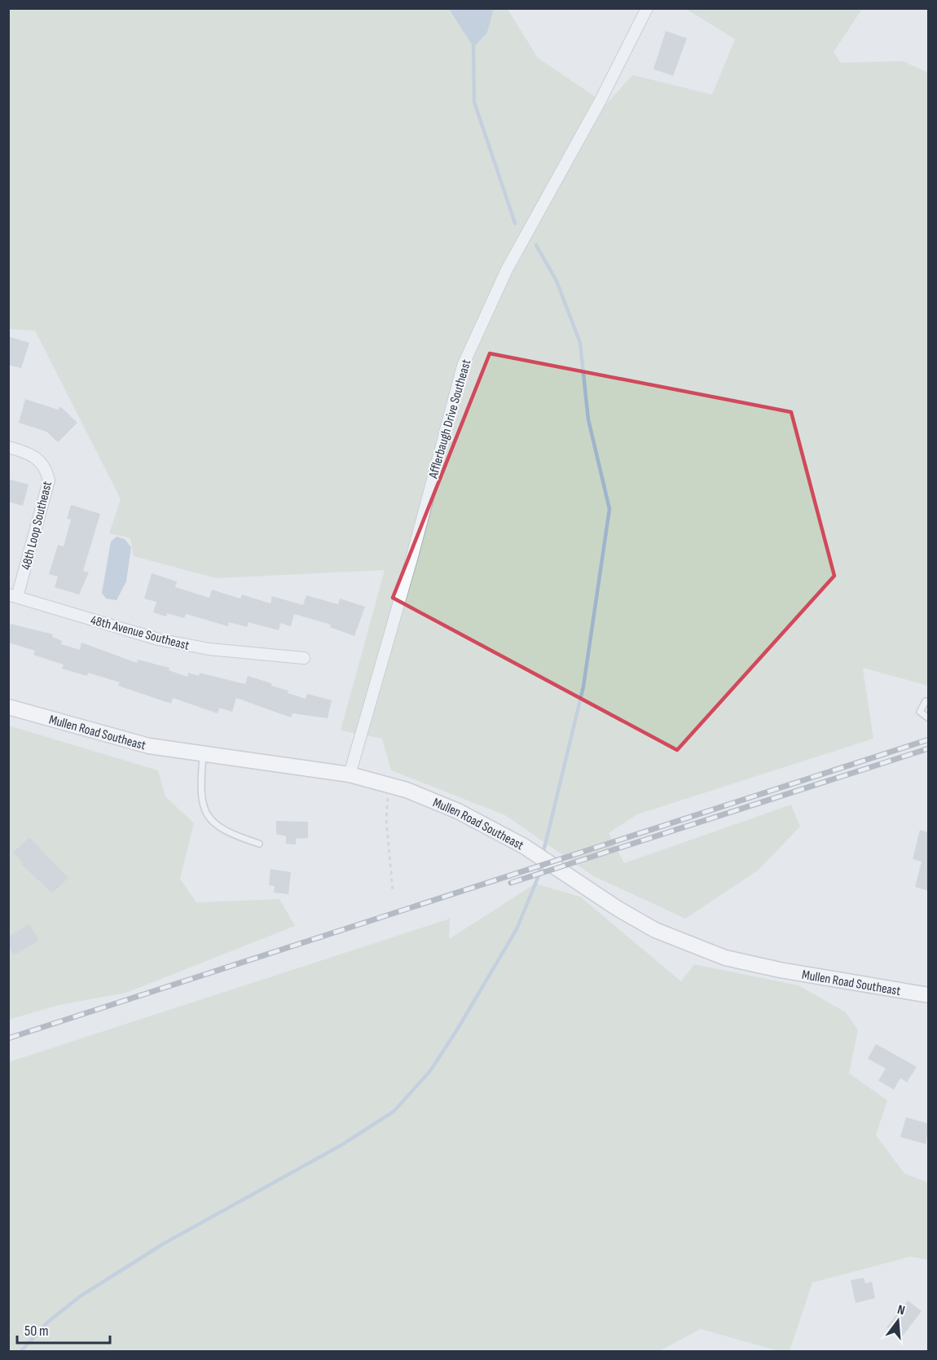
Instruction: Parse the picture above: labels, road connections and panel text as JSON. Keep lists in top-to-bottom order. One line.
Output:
{"streets":{"street":["Afflerbaugh Drive Southeast","48th Loop Southeast","48th Avenue Southeast","Mullen Road Southeast"]},"crossings":[["Afflerbaugh Drive Southeast","Mullen Road Southeast"],["48th Loop Southeast","48th Avenue Southeast"]],"scale_bar":"50 m","north":"top"}
